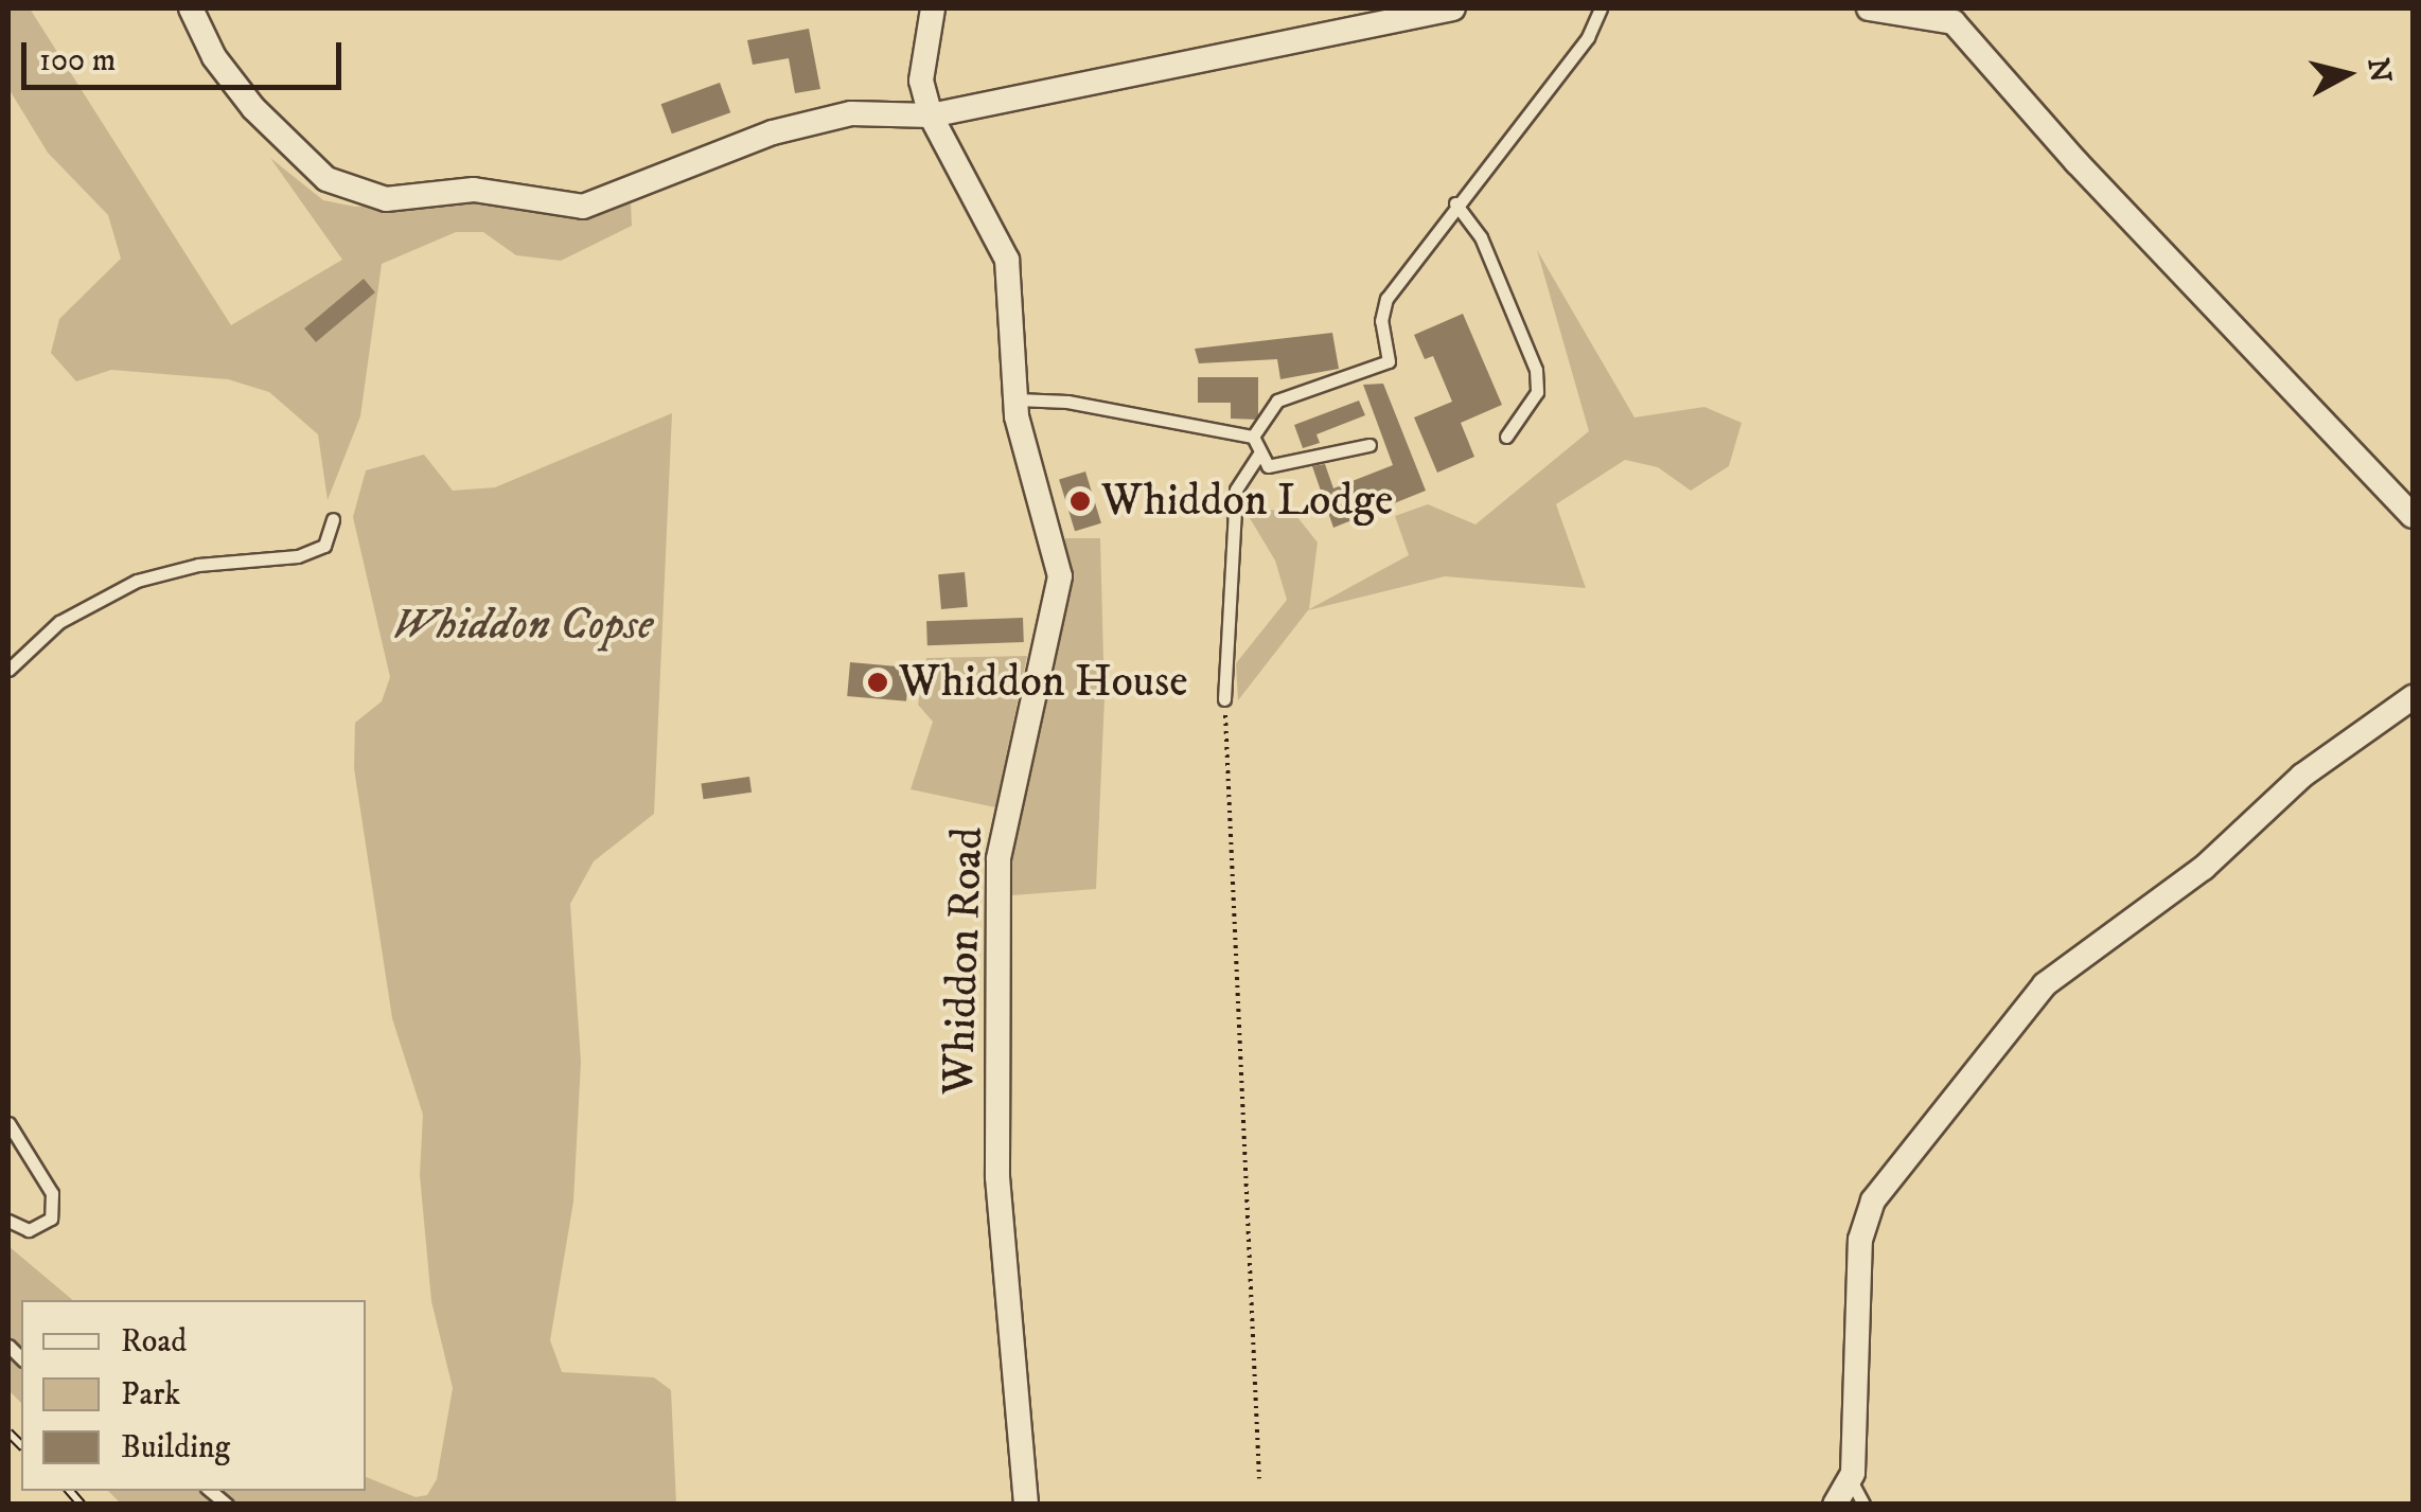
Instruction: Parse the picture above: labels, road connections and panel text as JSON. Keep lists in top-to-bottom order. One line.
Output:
{"streets":{"street":["Whiddon Road"]},"parks":["Whiddon Copse"],"places":["Whiddon Lodge","Whiddon House"],"legend":["Road","Park","Building"],"scale_bar":"100 m","north":"right"}
